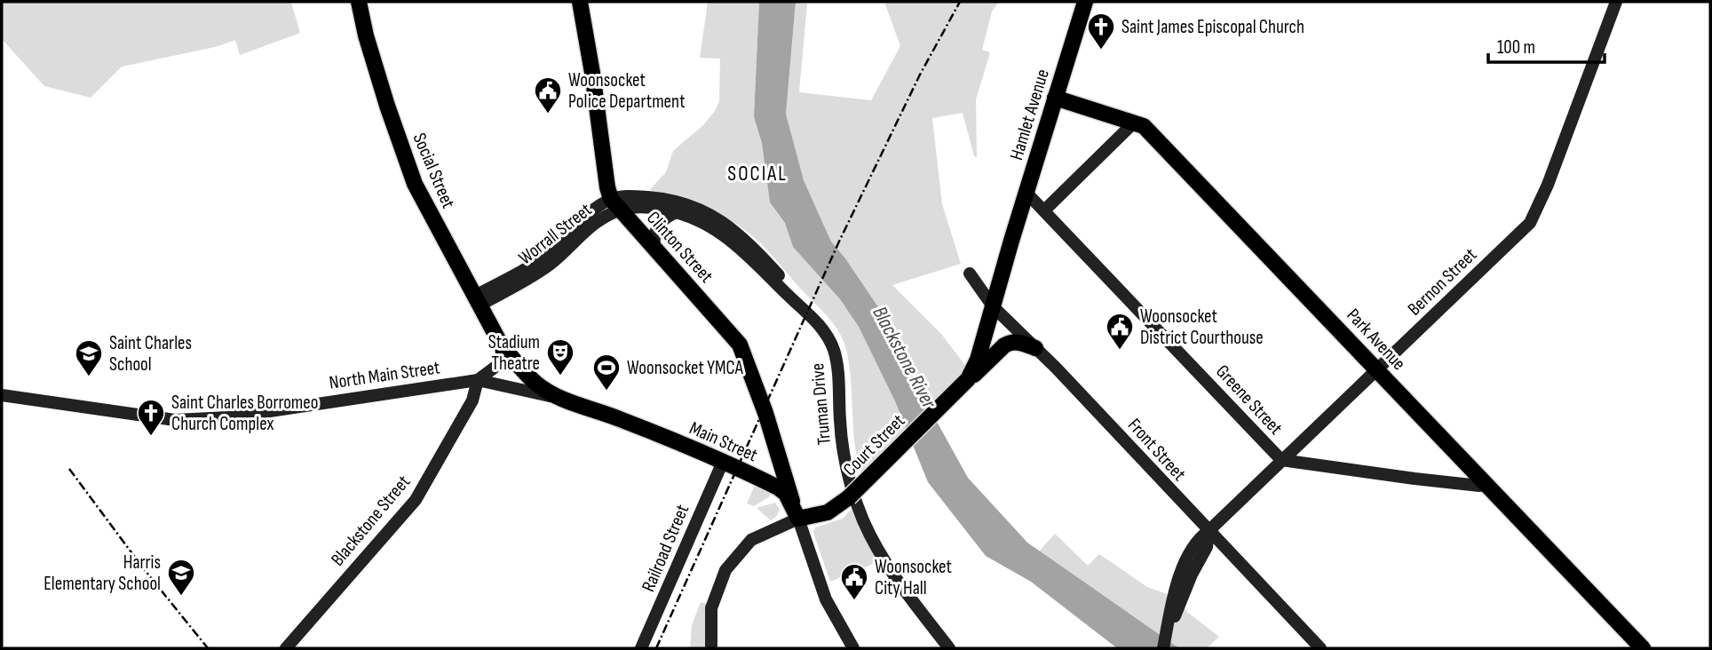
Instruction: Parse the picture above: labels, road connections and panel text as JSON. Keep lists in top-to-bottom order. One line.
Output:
{"streets":{"main road":["Hamlet Avenue","Social Street","Worrall Street","Clinton Street","Bernon Street","Park Avenue","North Main Street","Greene Street","Truman Drive","Main Street","Court Street","Front Street","Blackstone Street","Railroad Street"]},"crossings":[["Hamlet Avenue","Park Avenue"],["Hamlet Avenue","Greene Street"],["Hamlet Avenue","Court Street"],["Social Street","Worrall Street"],["Social Street","Main Street"],["Social Street","Blackstone Street"],["Worrall Street","Clinton Street"],["Worrall Street","Truman Drive"],["Clinton Street","Truman Drive"],["Clinton Street","Main Street"],["Clinton Street","Court Street"],["Bernon Street","Park Avenue"],["Bernon Street","Greene Street"],["Bernon Street","Front Street"],["North Main Street","Blackstone Street"],["Main Street","Court Street"],["Main Street","Blackstone Street"],["Main Street","Railroad Street"],["Court Street","Front Street"]],"districts":["SOCIAL"],"water":["Blackstone River"],"places":{"church":["Saint James Episcopal Church","Saint Charles Borromeo Church Complex"],"public building":["Woonsocket Police Department","Woonsocket District Courthouse","Woonsocket City Hall"],"theatre":["Stadium Theatre"],"school or university":["Saint Charles School","Harris Elementary School"],"sports":["Woonsocket YMCA"]},"scale_bar":"100 m"}
